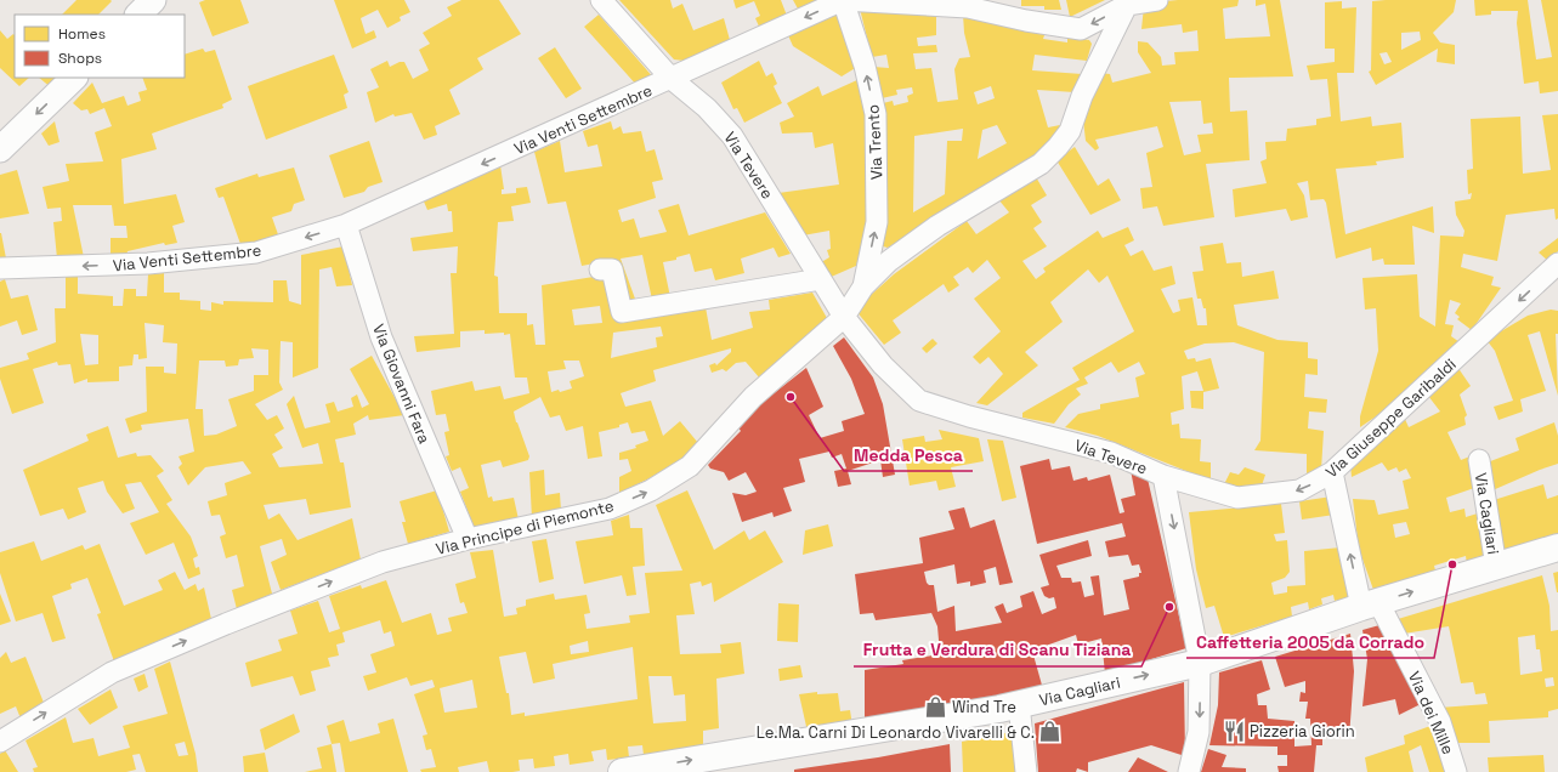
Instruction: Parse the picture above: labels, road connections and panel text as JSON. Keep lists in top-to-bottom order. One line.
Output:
{"streets":{"main road":["Via Cagliari"],"street":["Via Venti Settembre","Via Trento","Via Tevere","Via Giovanni Fara","Via Giuseppe Garibaldi","Via Principe di Piemonte","Via dei Mille"]},"crossings":[["Via Venti Settembre","Via Trento"],["Via Venti Settembre","Via Tevere"],["Via Venti Settembre","Via Giovanni Fara"],["Via Venti Settembre","Via Principe di Piemonte"],["Via Trento","Via Principe di Piemonte"],["Via Tevere","Via Giuseppe Garibaldi"],["Via Tevere","Via Cagliari"],["Via Tevere","Via Principe di Piemonte"],["Via Giovanni Fara","Via Principe di Piemonte"],["Via Giuseppe Garibaldi","Via dei Mille"],["Via Cagliari","Via dei Mille"]],"one_way":["Via Venti Settembre","Via Trento","Via Giuseppe Garibaldi","Via Cagliari","Via Principe di Piemonte","Via dei Mille"],"places":{"other":["Medda Pesca","Caffetteria 2005 da Corrado","Frutta e Verdura di Scanu Tiziana"],"shop":["Wind Tre","Le.Ma. Carni Di Leonardo Vivarelli & C."],"restaurant":["Pizzeria Giorin"]},"legend":["Homes","Shops"]}
